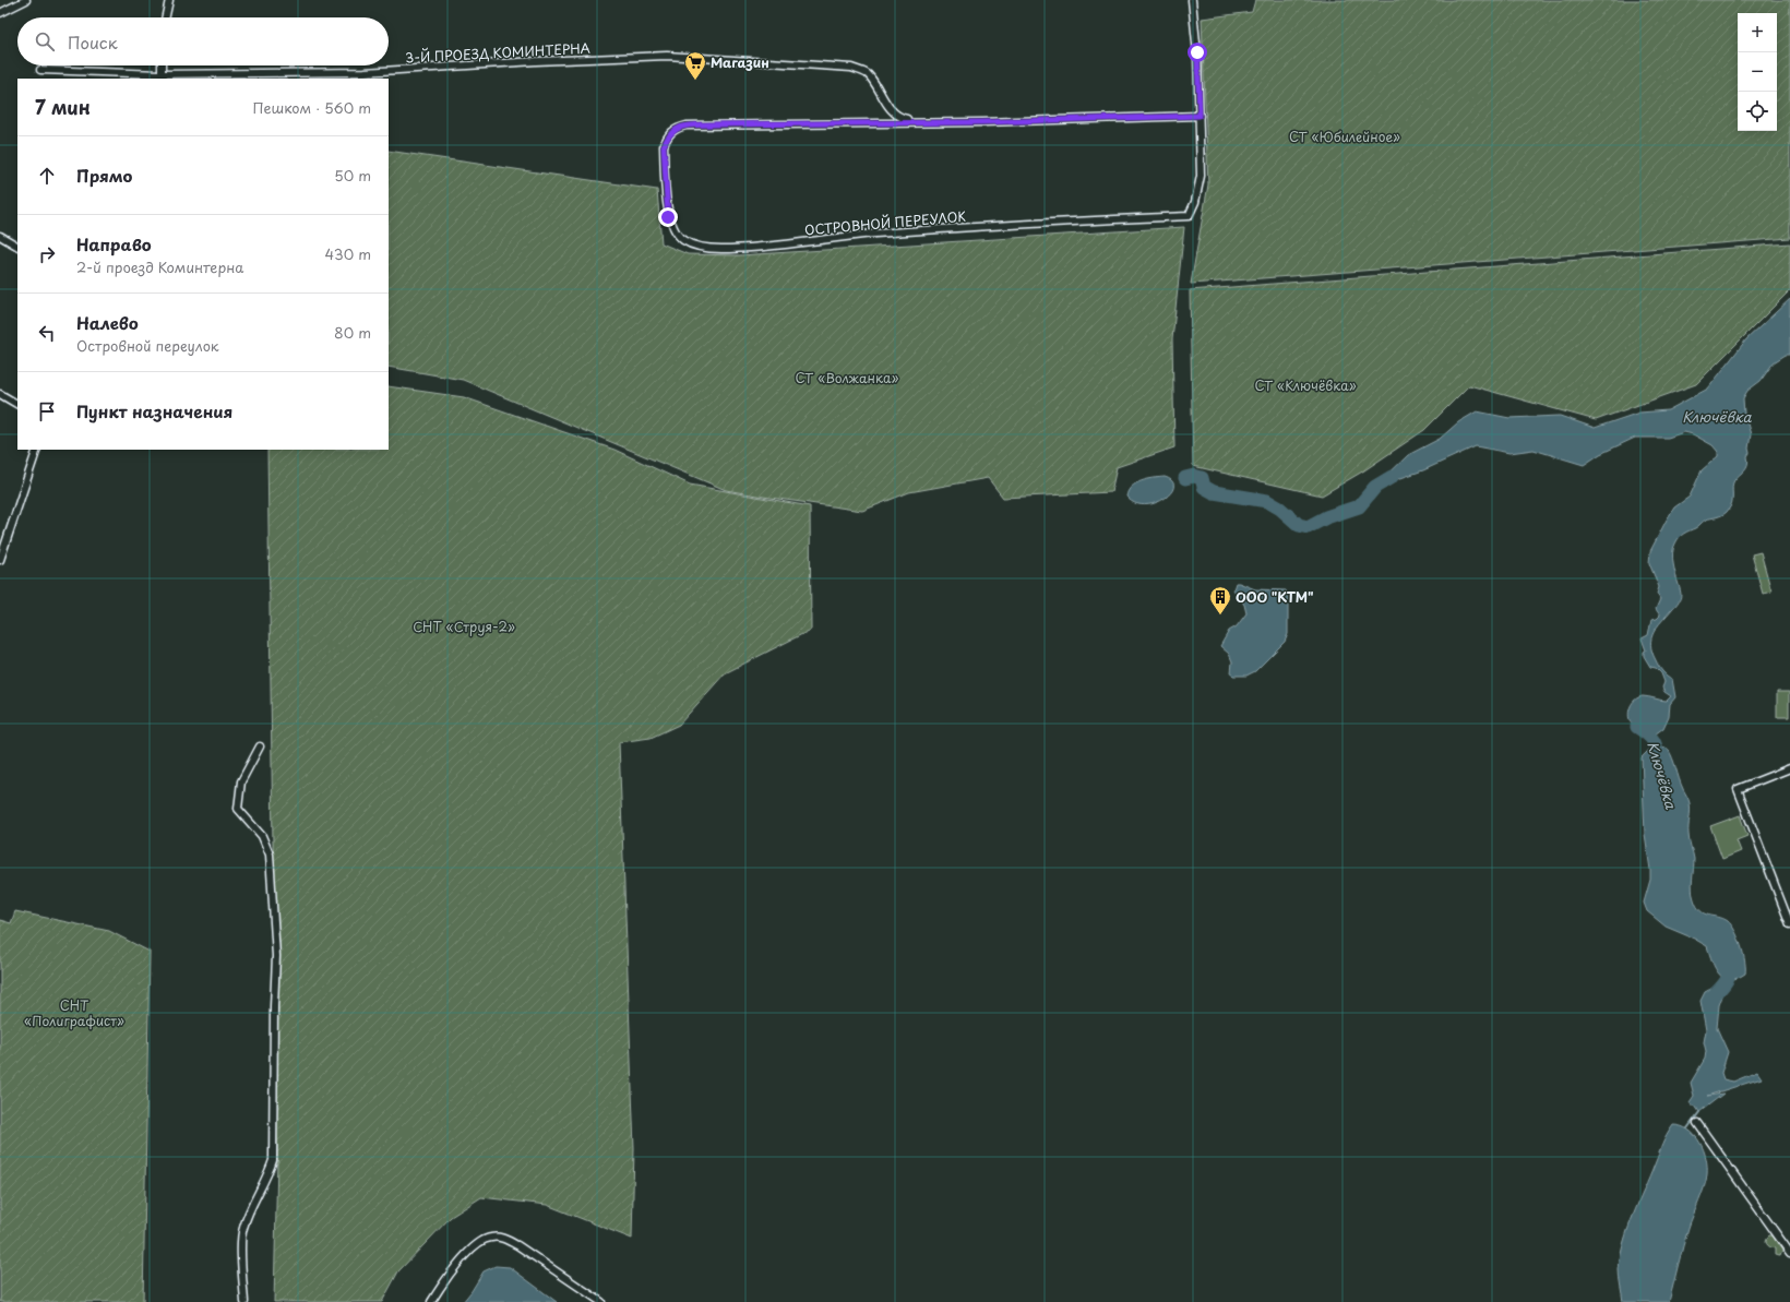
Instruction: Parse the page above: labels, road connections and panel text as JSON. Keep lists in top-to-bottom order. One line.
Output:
{"streets":{"street":["3-Й ПРОЕЗД КОМИНТЕРНА","ОСТРОВНОЙ ПЕРЕУЛОК"]},"crossings":[["3-Й ПРОЕЗД КОМИНТЕРНА","ОСТРОВНОЙ ПЕРЕУЛОК"]],"water":["Ключёвка"],"parks":["СТ «Юбилейное»","СТ «Волжанка»","СТ «Ключёвка»","СНТ «Струя-2»","СНТ «Полиграфист»"],"places":{"supermarket":["Магазин"],"building":["ООО \"КТМ\""]},"page":{"map_buttons":["+","−"],"search":"Поиск","heading":["7 мин","Пешком · 560 m"],"list":[["Прямо","50 m"],["Направо","2-й проезд Коминтерна","430 m"],["Налево","Островной переулок","80 m"],"Пункт назначения"]}}
